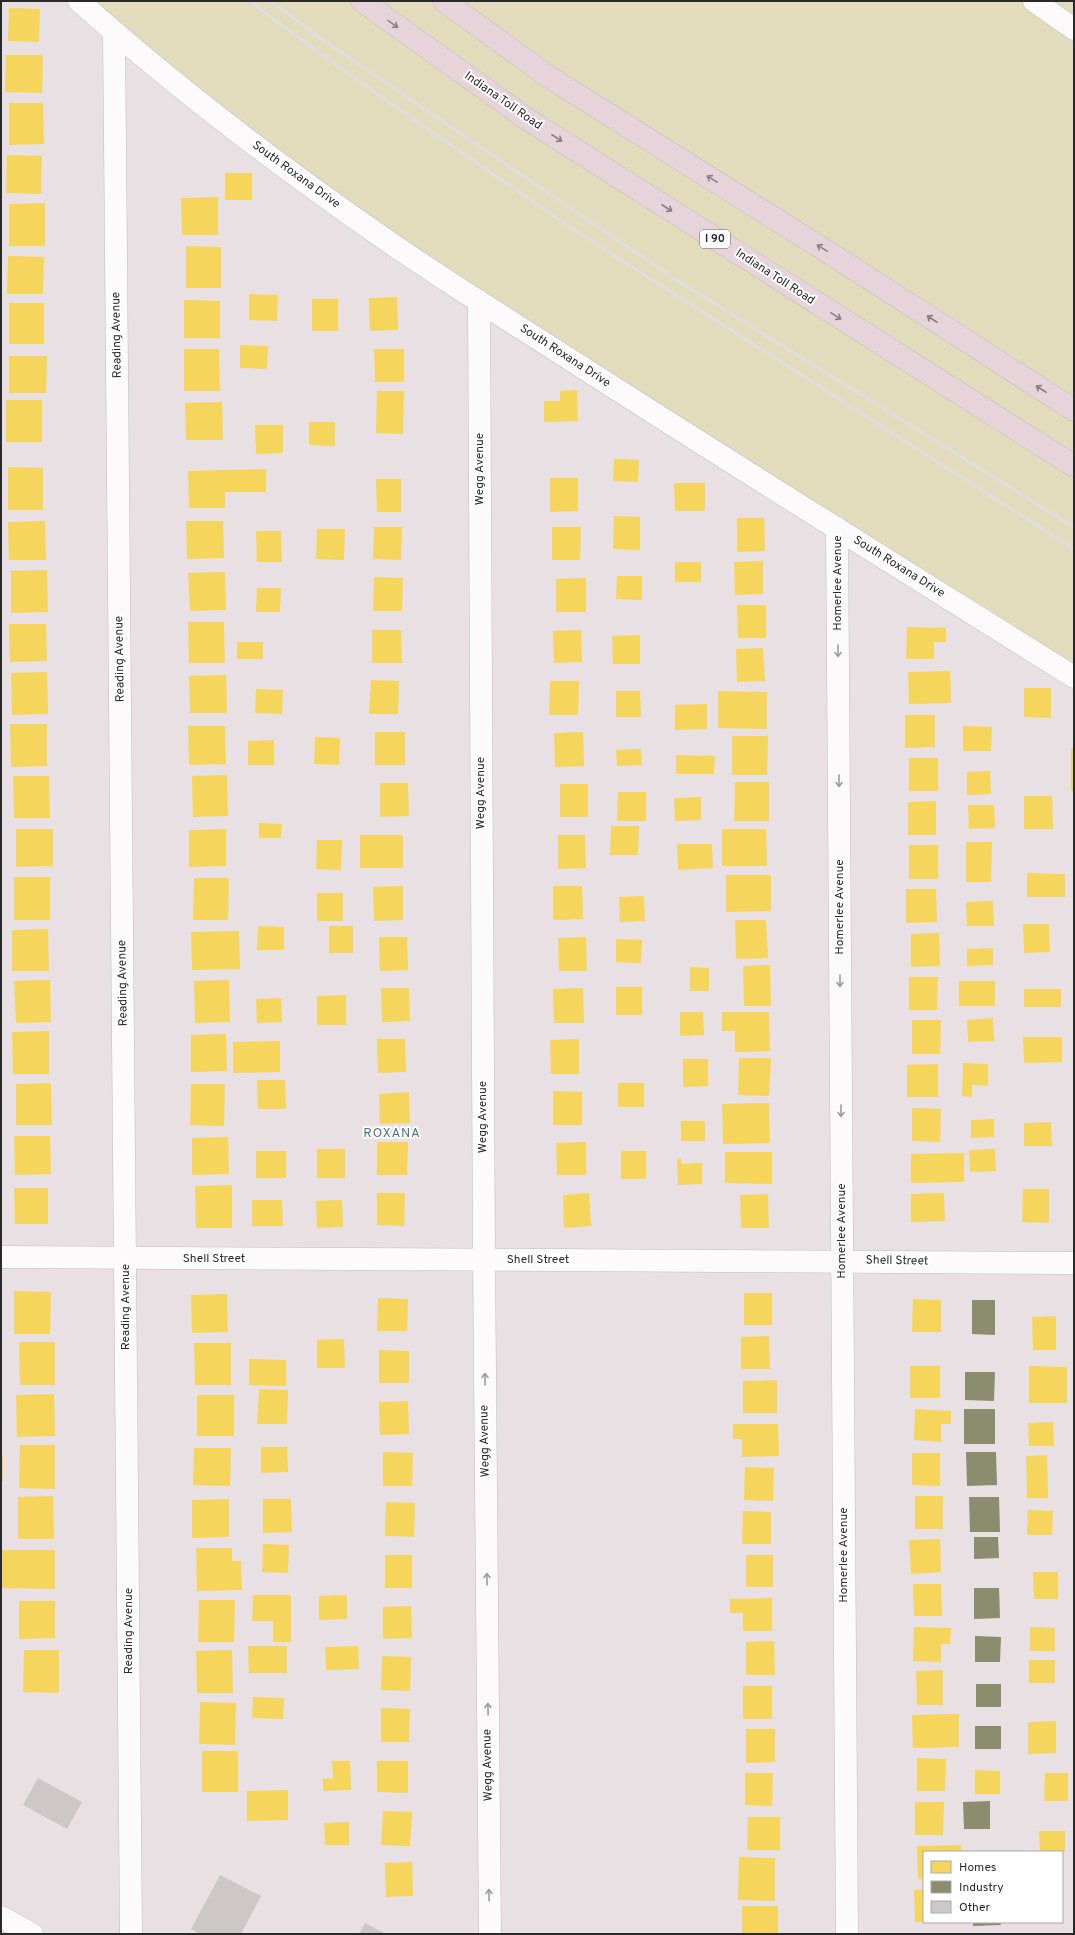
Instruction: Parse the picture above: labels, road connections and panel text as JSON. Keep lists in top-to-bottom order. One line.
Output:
{"streets":{"highway":["Indiana Toll Road","I 90"],"street":["South Roxana Drive","Reading Avenue","Wegg Avenue","Homerlee Avenue","Shell Street"]},"crossings":[["South Roxana Drive","Reading Avenue"],["South Roxana Drive","Wegg Avenue"],["South Roxana Drive","Homerlee Avenue"],["Reading Avenue","Shell Street"],["Wegg Avenue","Shell Street"],["Homerlee Avenue","Shell Street"]],"one_way":["Wegg Avenue","Homerlee Avenue"],"districts":["ROXANA"],"legend":["Homes","Industry","Other"]}
